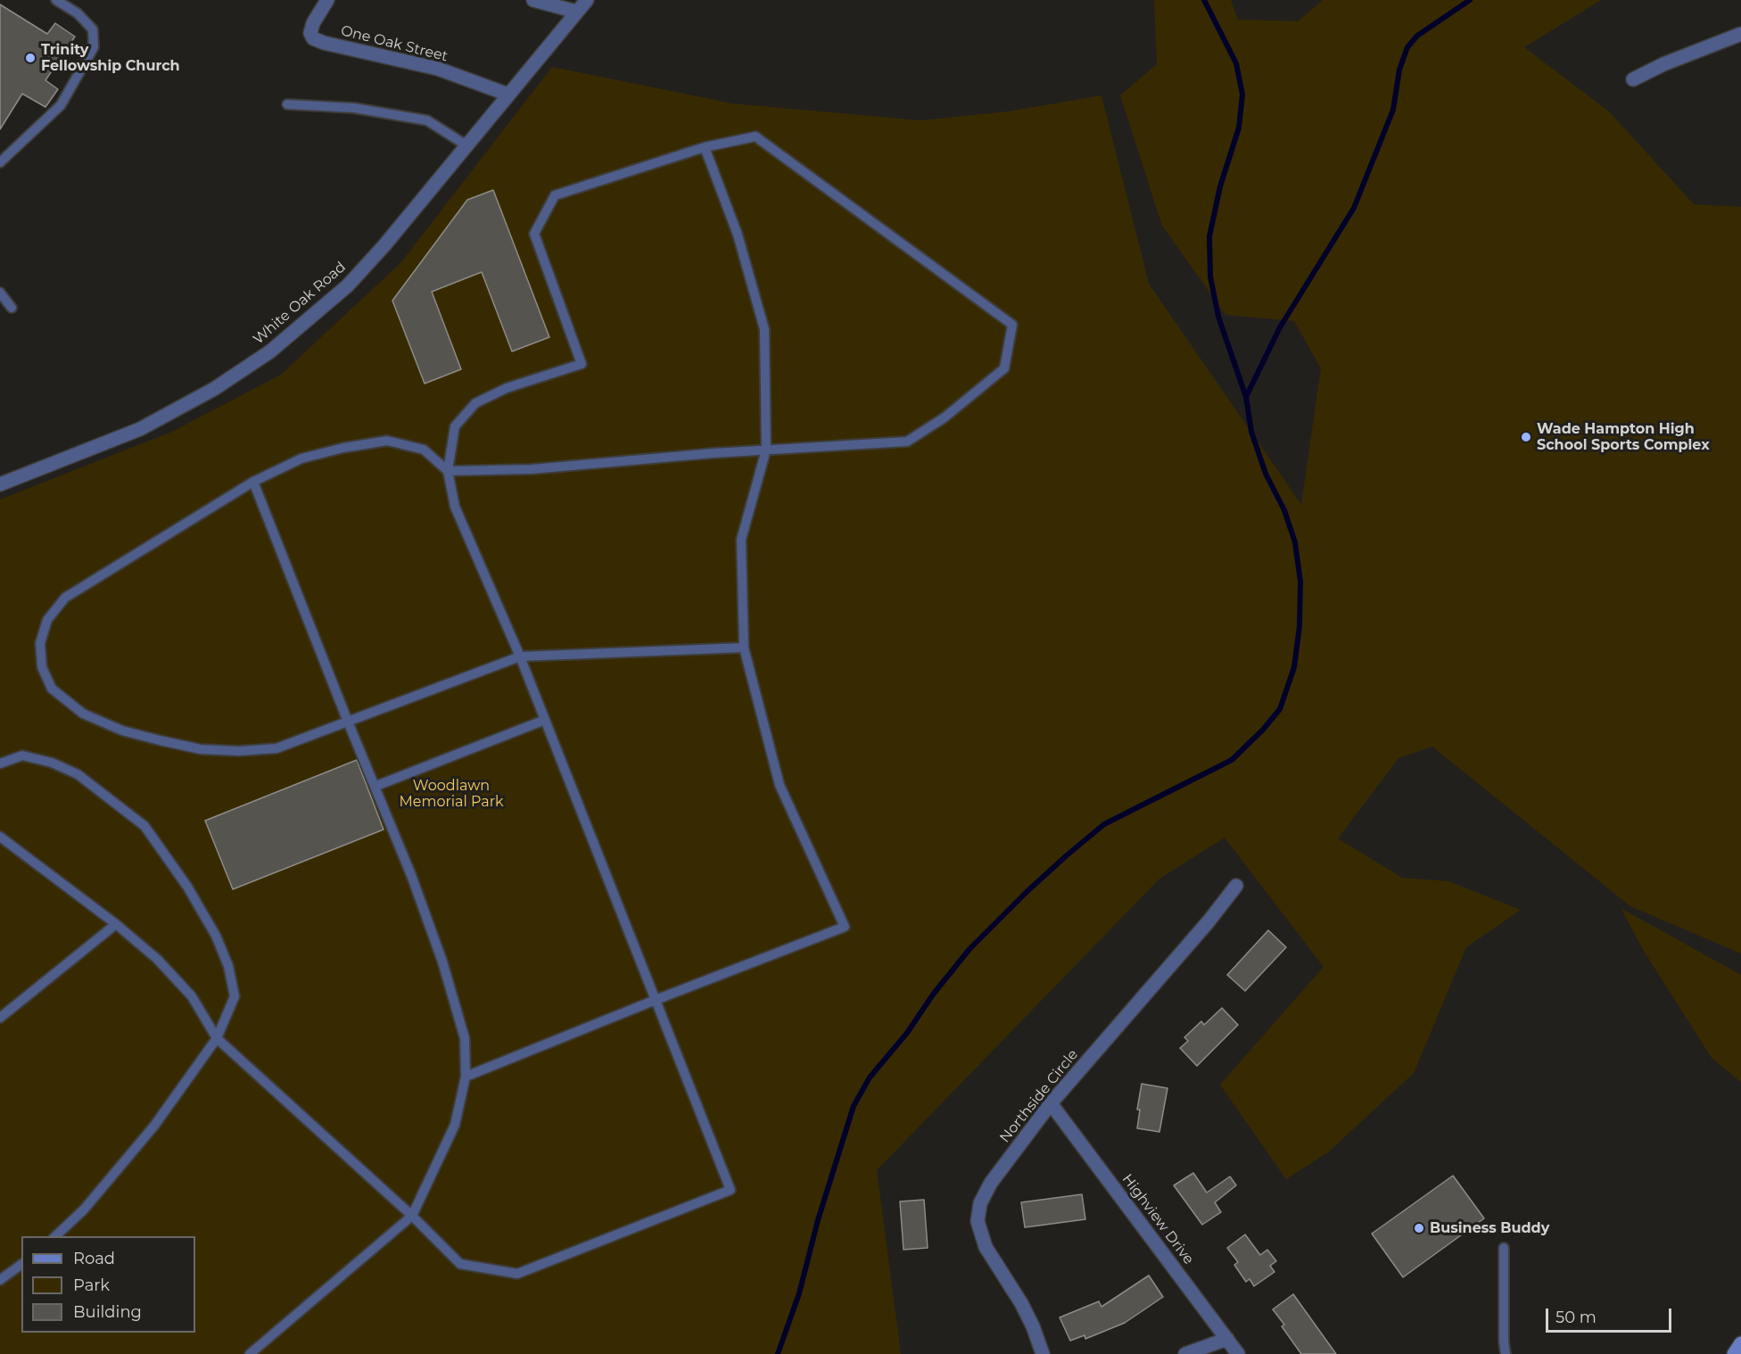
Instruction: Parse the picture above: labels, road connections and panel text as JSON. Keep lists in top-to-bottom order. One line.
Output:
{"streets":{"street":["One Oak Street","White Oak Road","Northside Circle","Highview Drive"]},"crossings":[["One Oak Street","White Oak Road"],["Northside Circle","Highview Drive"]],"parks":["Woodlawn Memorial Park"],"places":["Trinity Fellowship Church","Wade Hampton High School Sports Complex","Business Buddy"],"legend":["Road","Park","Building"],"scale_bar":"50 m"}
